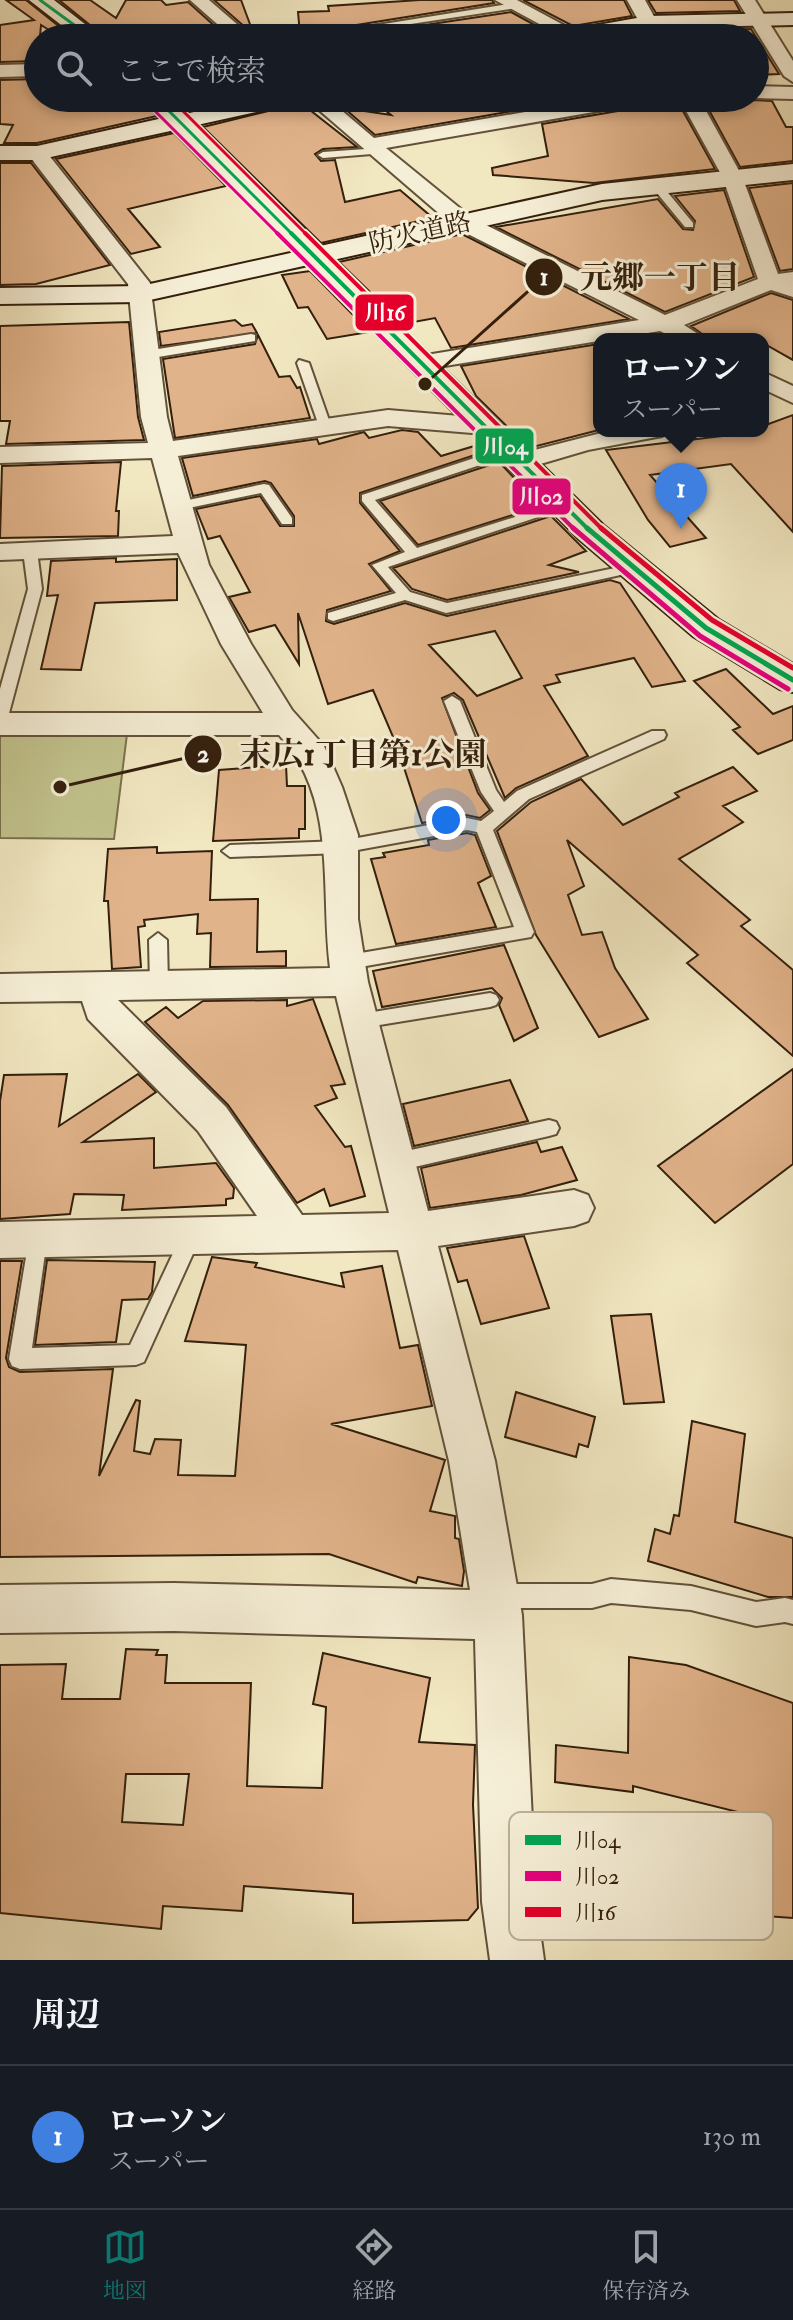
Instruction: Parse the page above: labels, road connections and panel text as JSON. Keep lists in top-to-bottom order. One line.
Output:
{"streets":{"street":["防火道路"]},"places":["元郷一丁目","末広1丁目第1公園"],"lines":["transit line 川04","transit line 川02","transit line 川16"],"legend":["川04","川02","川16"],"page":{"search":"ここで検索","popup":["ローソン","スーパー"],"pins":"1","heading":"周辺","list":[{"mark":"1","name":"ローソン","note":"スーパー","value":"130 m"}],"nav":["地図","経路","保存済み"]}}
